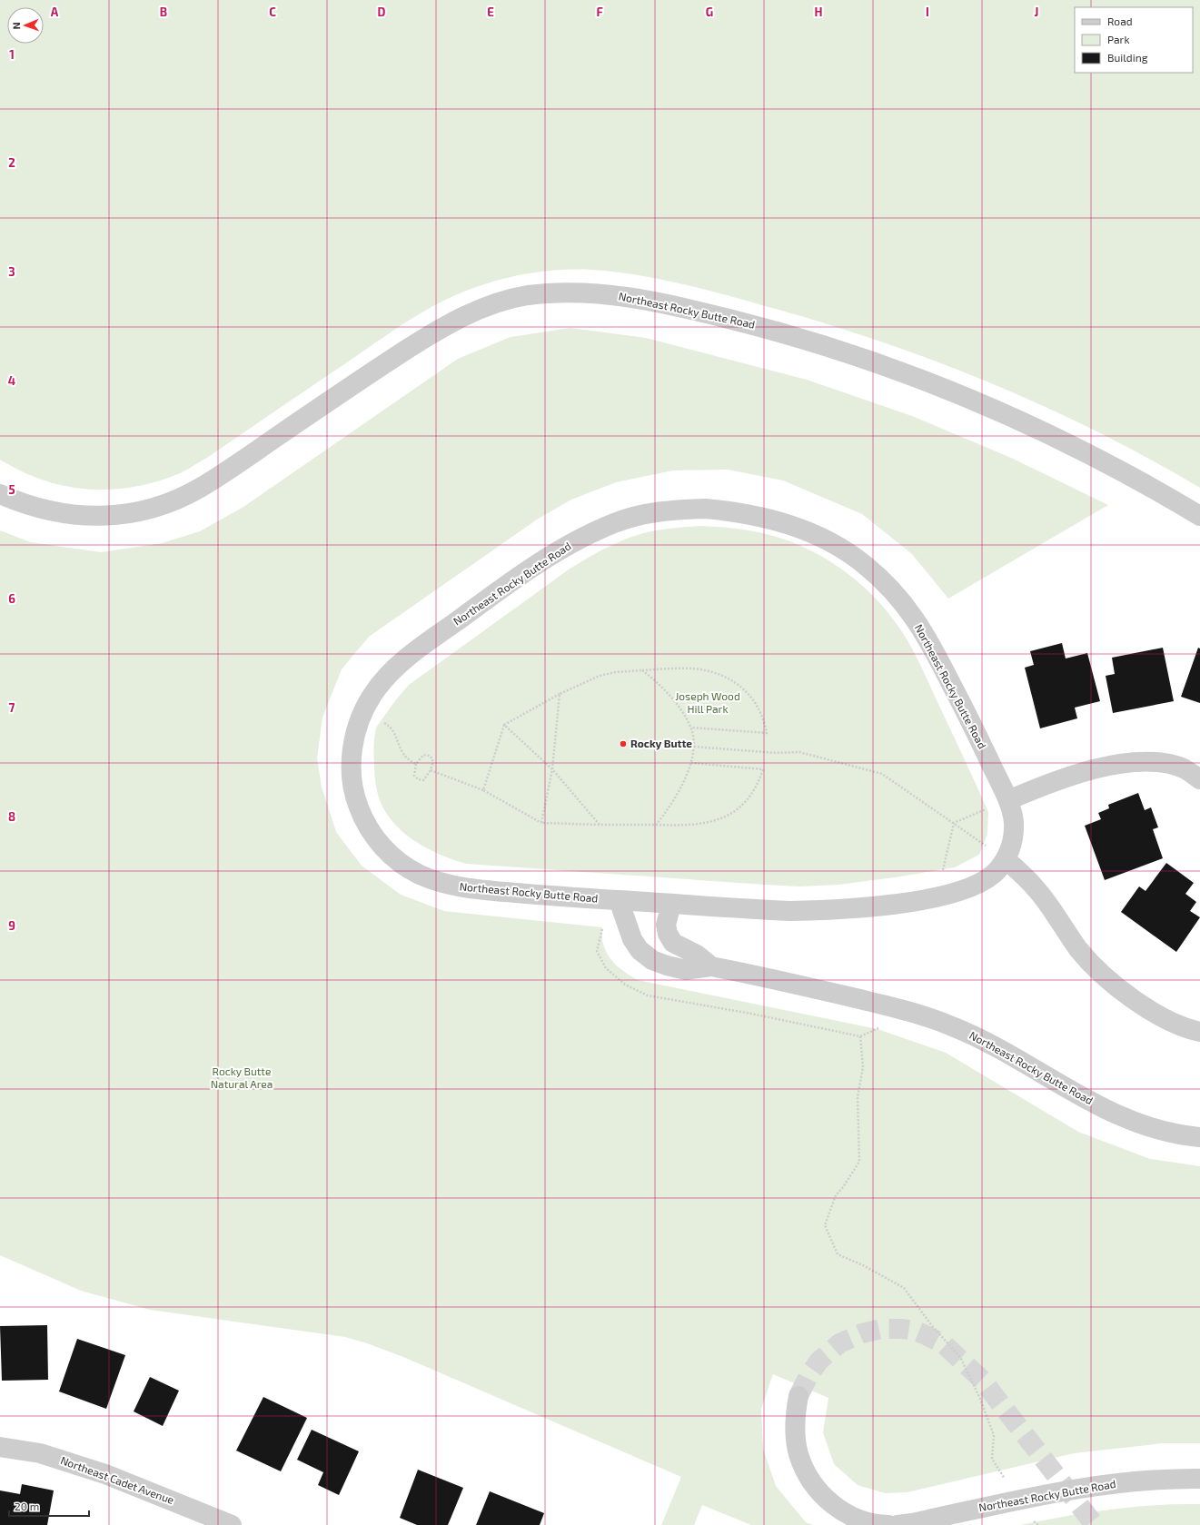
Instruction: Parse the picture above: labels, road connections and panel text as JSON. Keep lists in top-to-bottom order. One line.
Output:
{"streets":{"street":["Northeast Rocky Butte Road","Northeast Cadet Avenue"]},"parks":["Joseph Wood Hill Park","Rocky Butte Natural Area"],"places":["Rocky Butte"],"legend":["Road","Park","Building"],"scale_bar":"20 m","north":"left","grid":{"columns":["A","B","C","D","E","F","G","H","I","J"],"rows":["1","2","3","4","5","6","7","8","9"]}}
